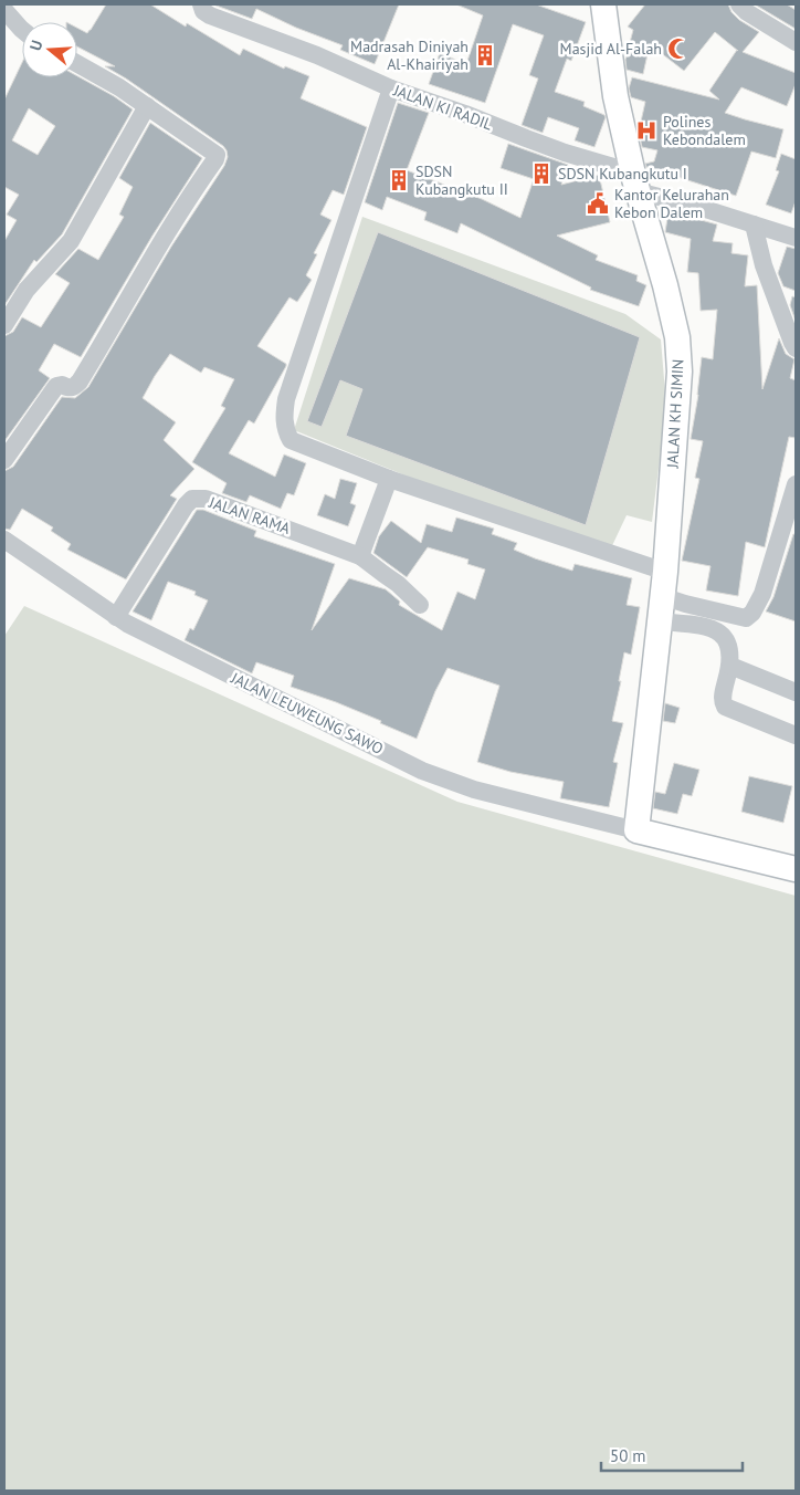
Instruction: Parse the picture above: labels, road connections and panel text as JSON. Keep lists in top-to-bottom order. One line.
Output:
{"streets":{"street":["JALAN KI RADIL","JALAN KH SIMIN","JALAN RAMA","JALAN LEUWEUNG SAWO"]},"crossings":[["JALAN KI RADIL","JALAN KH SIMIN"],["JALAN KH SIMIN","JALAN LEUWEUNG SAWO"],["JALAN RAMA","JALAN LEUWEUNG SAWO"]],"places":{"mosque":["Masjid Al-Falah"],"building":["Madrasah Diniyah Al-Khairiyah","SDSN Kubangkutu I","SDSN Kubangkutu II"],"hospital":["Polines Kebondalem"],"public building":["Kantor Kelurahan Kebon Dalem"]},"scale_bar":"50 m","north":"left"}
